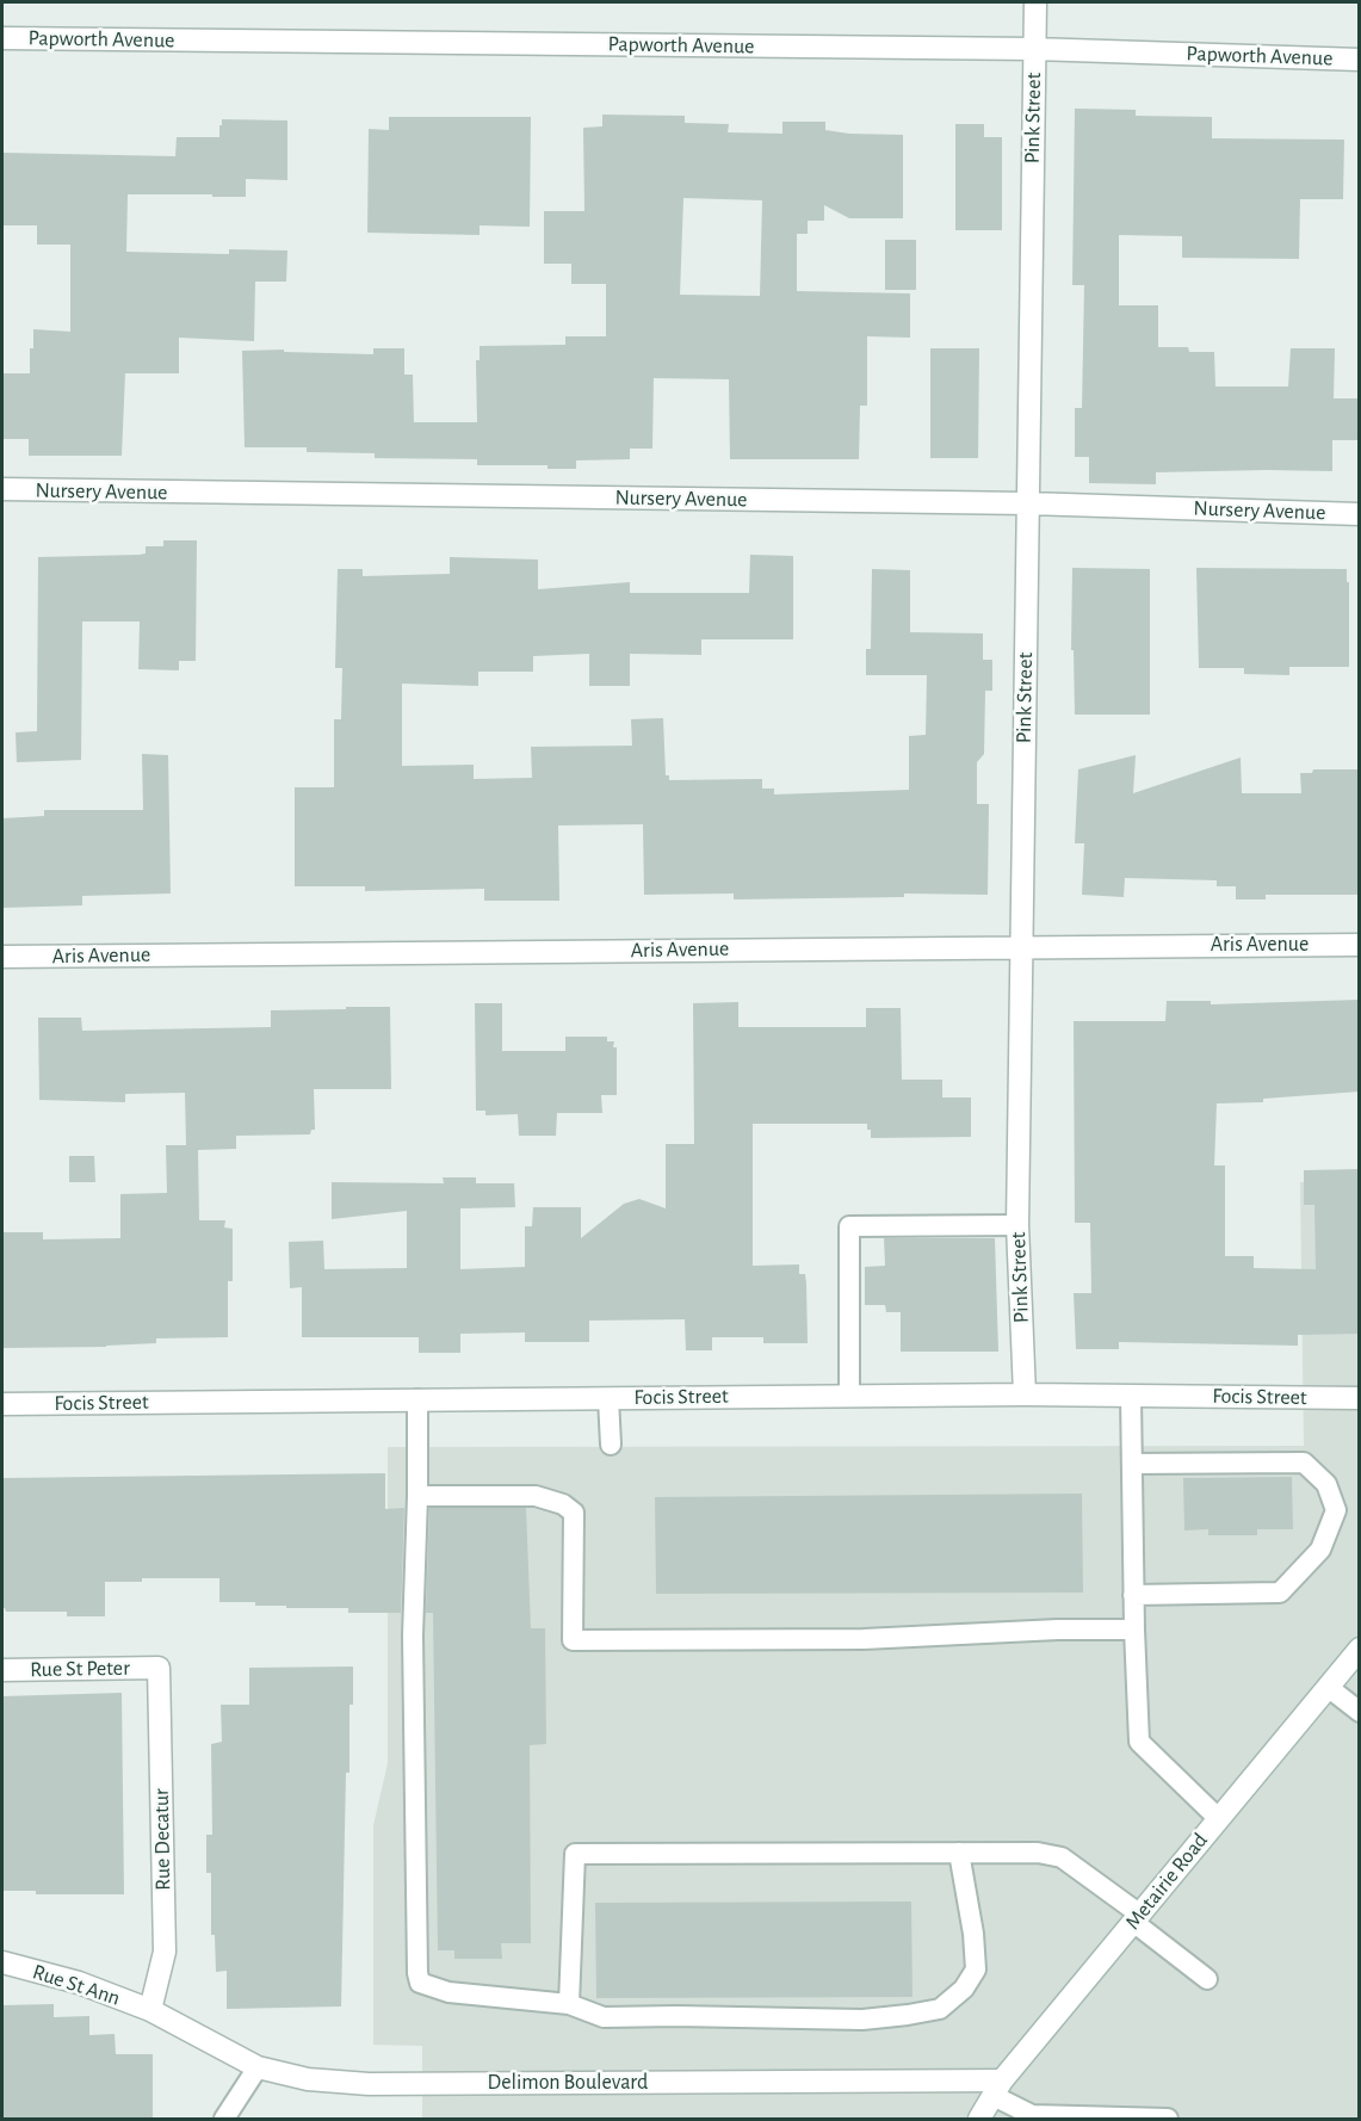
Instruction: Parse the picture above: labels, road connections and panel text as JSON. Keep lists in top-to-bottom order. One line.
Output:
{"streets":{"street":["Papworth Avenue","Pink Street","Nursery Avenue","Aris Avenue","Focis Street","Rue St Peter","Rue Decatur","Metairie Road","Rue St Ann","Delimon Boulevard"]},"crossings":[["Papworth Avenue","Pink Street"],["Pink Street","Nursery Avenue"],["Pink Street","Aris Avenue"],["Pink Street","Focis Street"],["Rue St Peter","Rue Decatur"],["Rue Decatur","Rue St Ann"],["Rue Decatur","Delimon Boulevard"],["Metairie Road","Delimon Boulevard"],["Rue St Ann","Delimon Boulevard"]]}
